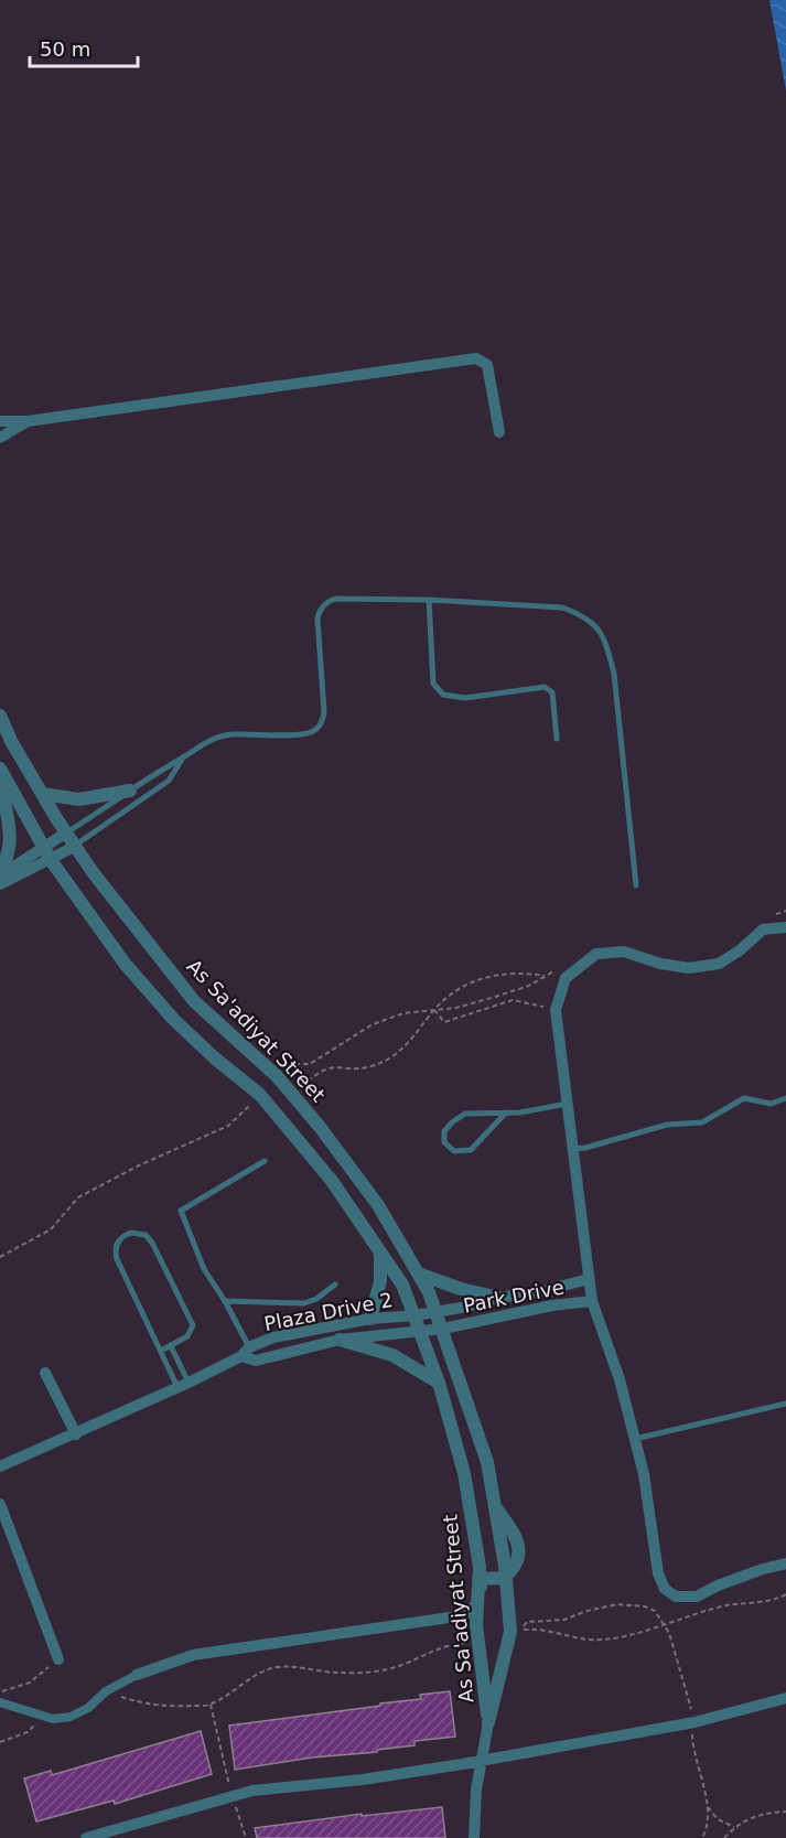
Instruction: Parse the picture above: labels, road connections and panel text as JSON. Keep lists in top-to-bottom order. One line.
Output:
{"streets":{"street":["As Sa'adiyat Street","Park Drive","Plaza Drive 2"]},"crossings":[["As Sa'adiyat Street","Park Drive"],["As Sa'adiyat Street","Plaza Drive 2"],["Park Drive","Plaza Drive 2"]],"scale_bar":"50 m"}
